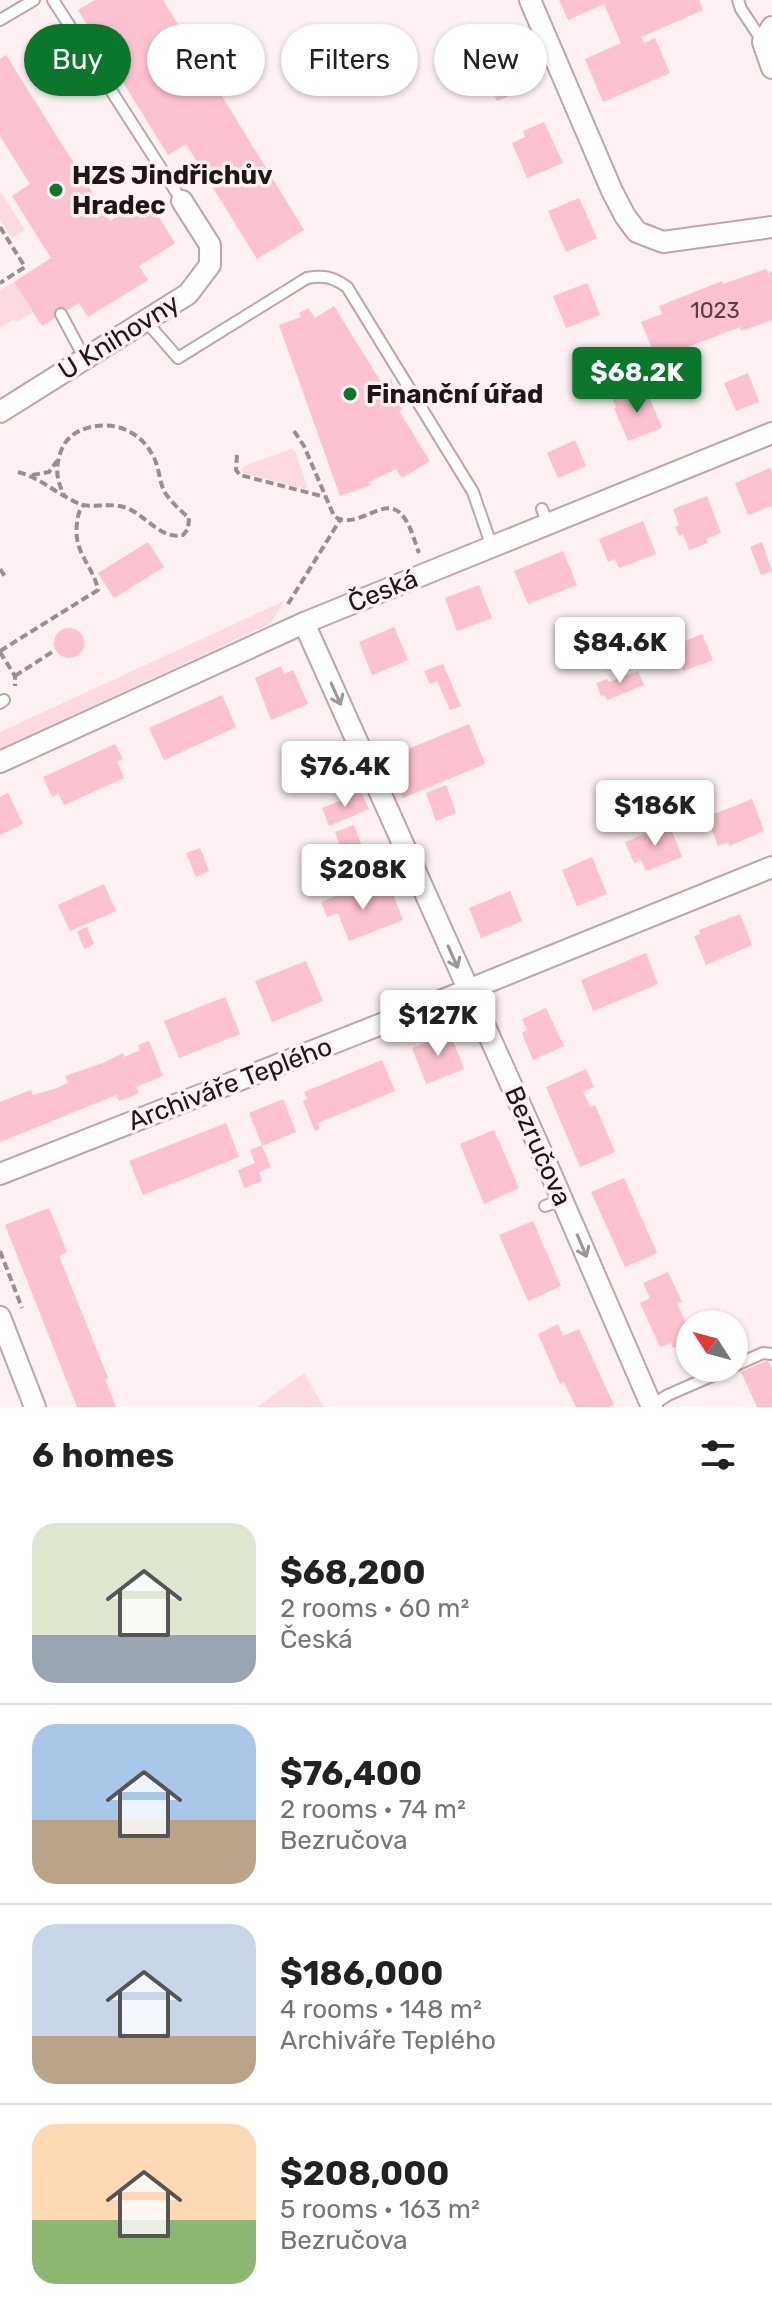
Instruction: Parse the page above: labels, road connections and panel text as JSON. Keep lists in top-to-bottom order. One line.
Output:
{"streets":{"street":["U Knihovny","Česká","Archiváře Teplého","Bezručova"]},"crossings":[["Česká","Bezručova"],["Archiváře Teplého","Bezručova"]],"one_way":["Bezručova"],"places":["HZS Jindřichův Hradec","Finanční úřad"],"house_numbers":["1023"],"north":"top left","page":{"chip":["Buy","Rent","Filters","New"],"price":["$68.2K","$84.6K","$76.4K","$186K","$208K","$127K"],"heading":"6 homes","list":[{"name":"$68,200","note":"2 rooms · 60 m² · Česká"},{"name":"$76,400","note":"2 rooms · 74 m² · Bezručova"},{"name":"$186,000","note":"4 rooms · 148 m² · Archiváře Teplého"},{"name":"$208,000","note":"5 rooms · 163 m² · Bezručova"}]}}
